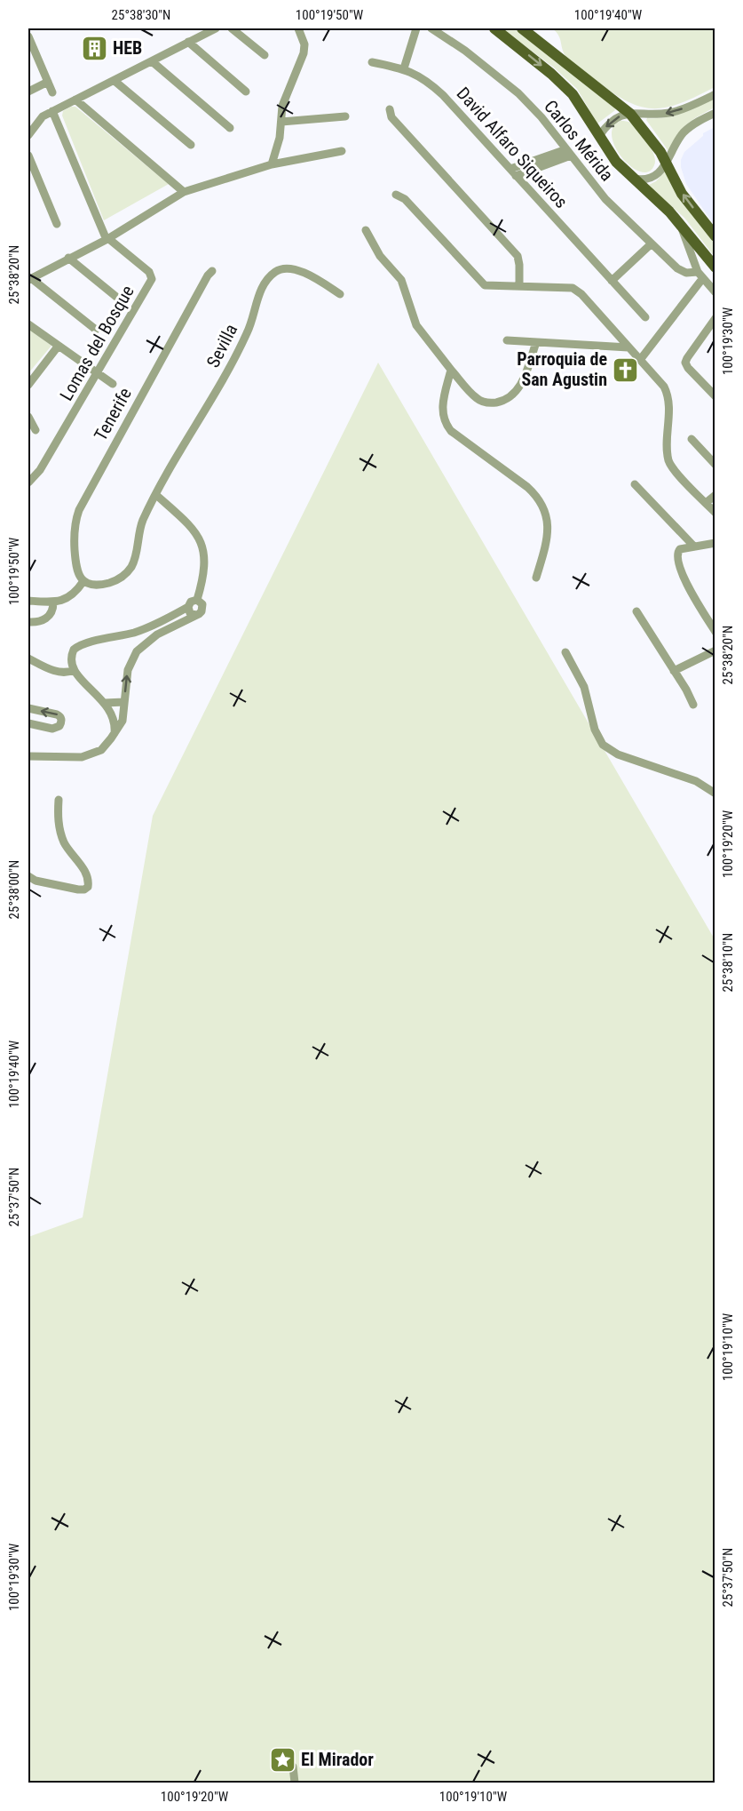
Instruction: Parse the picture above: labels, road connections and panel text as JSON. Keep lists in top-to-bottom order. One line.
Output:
{"streets":{"street":["Carlos Mérida","David Alfaro Siqueiros","Lomas del Bosque","Sevilla","Tenerife"]},"places":{"building":["HEB"],"church":["Parroquia de San Agustin"],"place":["El Mirador"]},"coordinates":["25°38'30\"N","100°19'50\"W","100°19'40\"W","25°38'20\"N","100°19'30\"W","100°19'20\"W","25°38'00\"N","25°38'10\"N","25°37'50\"N","100°19'10\"W"]}
